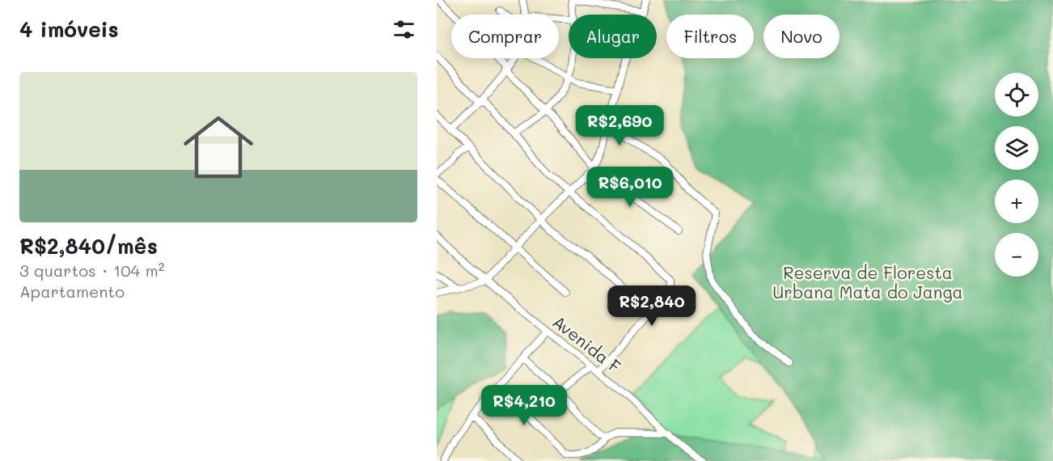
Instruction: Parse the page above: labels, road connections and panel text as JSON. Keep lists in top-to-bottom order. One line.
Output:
{"streets":{"street":["Avenida F"]},"parks":["Reserva de Floresta Urbana Mata do Janga"],"page":{"heading":"4 imóveis","chip":["Comprar","Alugar","Filtros","Novo"],"list":[{"name":"R$2,840/mês","note":"3 quartos · 104 m² · Apartamento"}],"map_buttons":["+","−"],"price":["R$2,690","R$6,010","R$2,840","R$4,210"]}}
